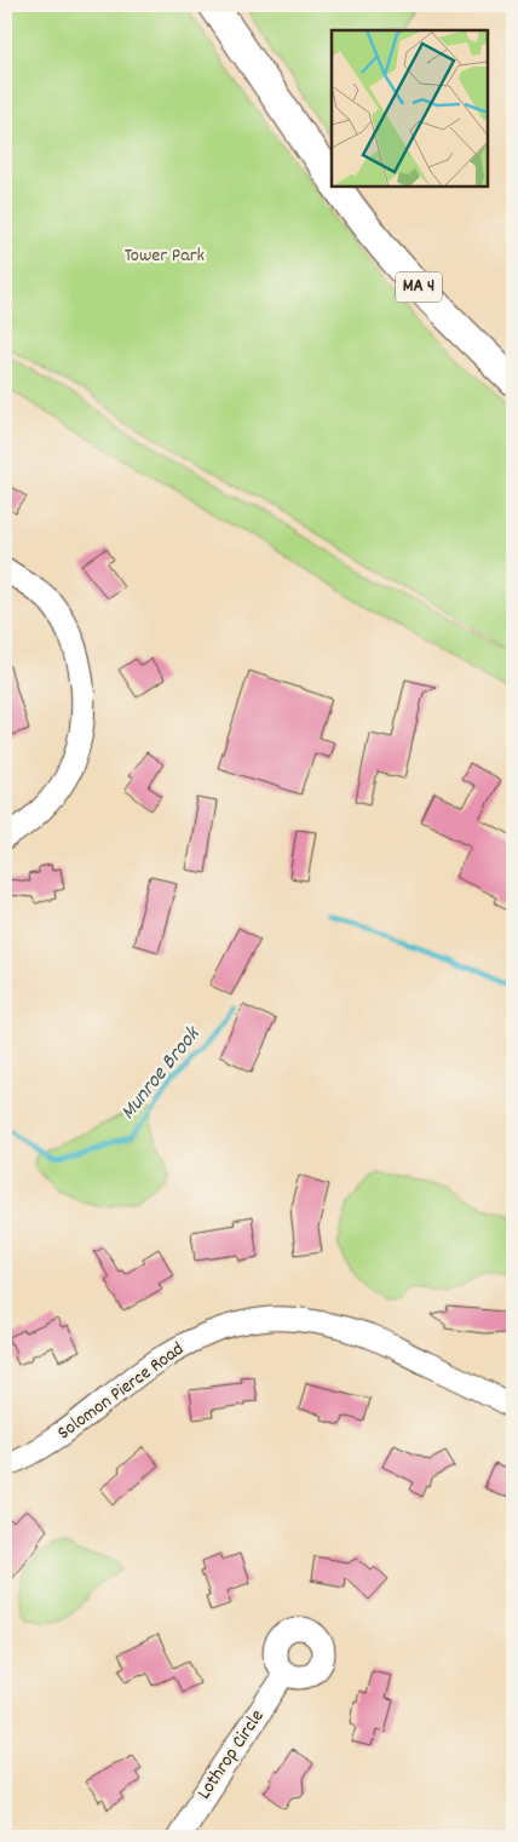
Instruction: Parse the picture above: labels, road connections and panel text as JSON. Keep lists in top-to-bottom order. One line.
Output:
{"streets":{"main road":["MA 4"],"street":["Solomon Pierce Road","Lothrop Circle"]},"water":["Munroe Brook"],"parks":["Tower Park"]}
